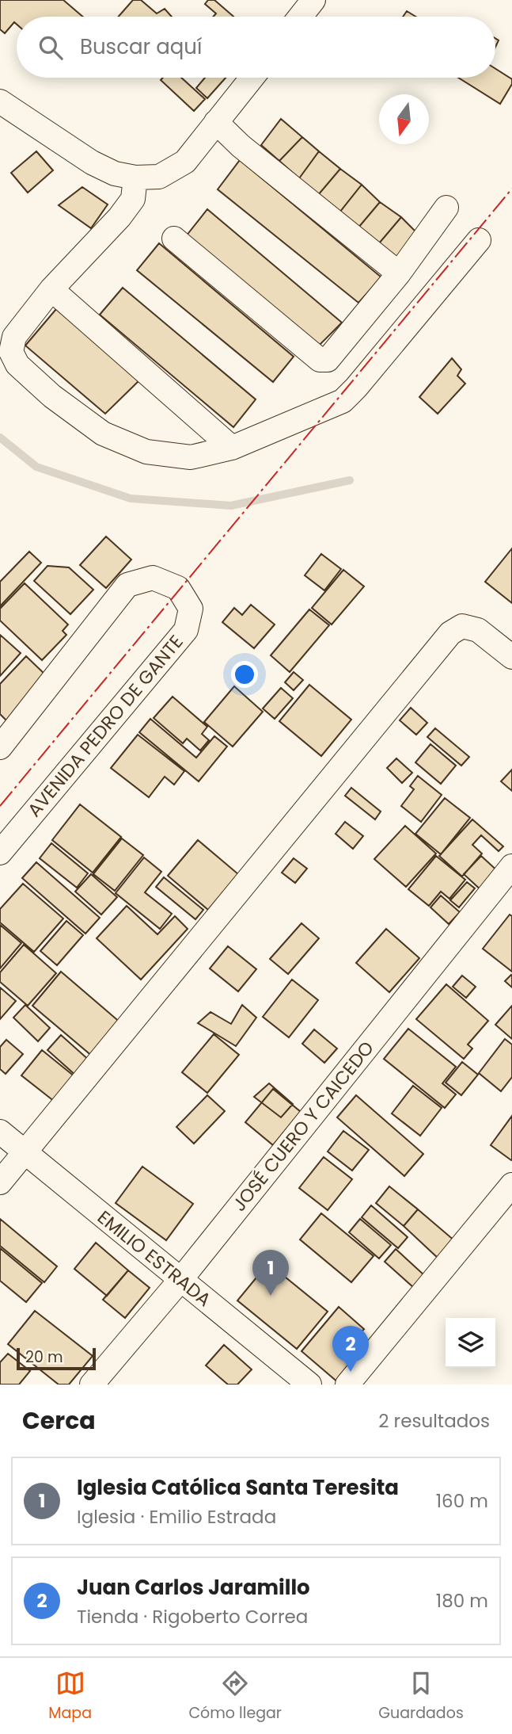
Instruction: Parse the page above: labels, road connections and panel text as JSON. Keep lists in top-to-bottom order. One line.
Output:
{"streets":{"street":["AVENIDA PEDRO DE GANTE","JOSÉ CUERO Y CAICEDO","EMILIO ESTRADA"]},"crossings":[["JOSÉ CUERO Y CAICEDO","EMILIO ESTRADA"]],"scale_bar":"20 m","north":"bottom","page":{"search":"Buscar aquí","pins":["1","2"],"scale":"20 m","heading":["Cerca","2 resultados"],"list":[{"mark":"1","name":"Iglesia Católica Santa Teresita","note":"Iglesia · Emilio Estrada","value":"160 m"},{"mark":"2","name":"Juan Carlos Jaramillo","note":"Tienda · Rigoberto Correa","value":"180 m"}],"nav":["Mapa","Cómo llegar","Guardados"]}}
